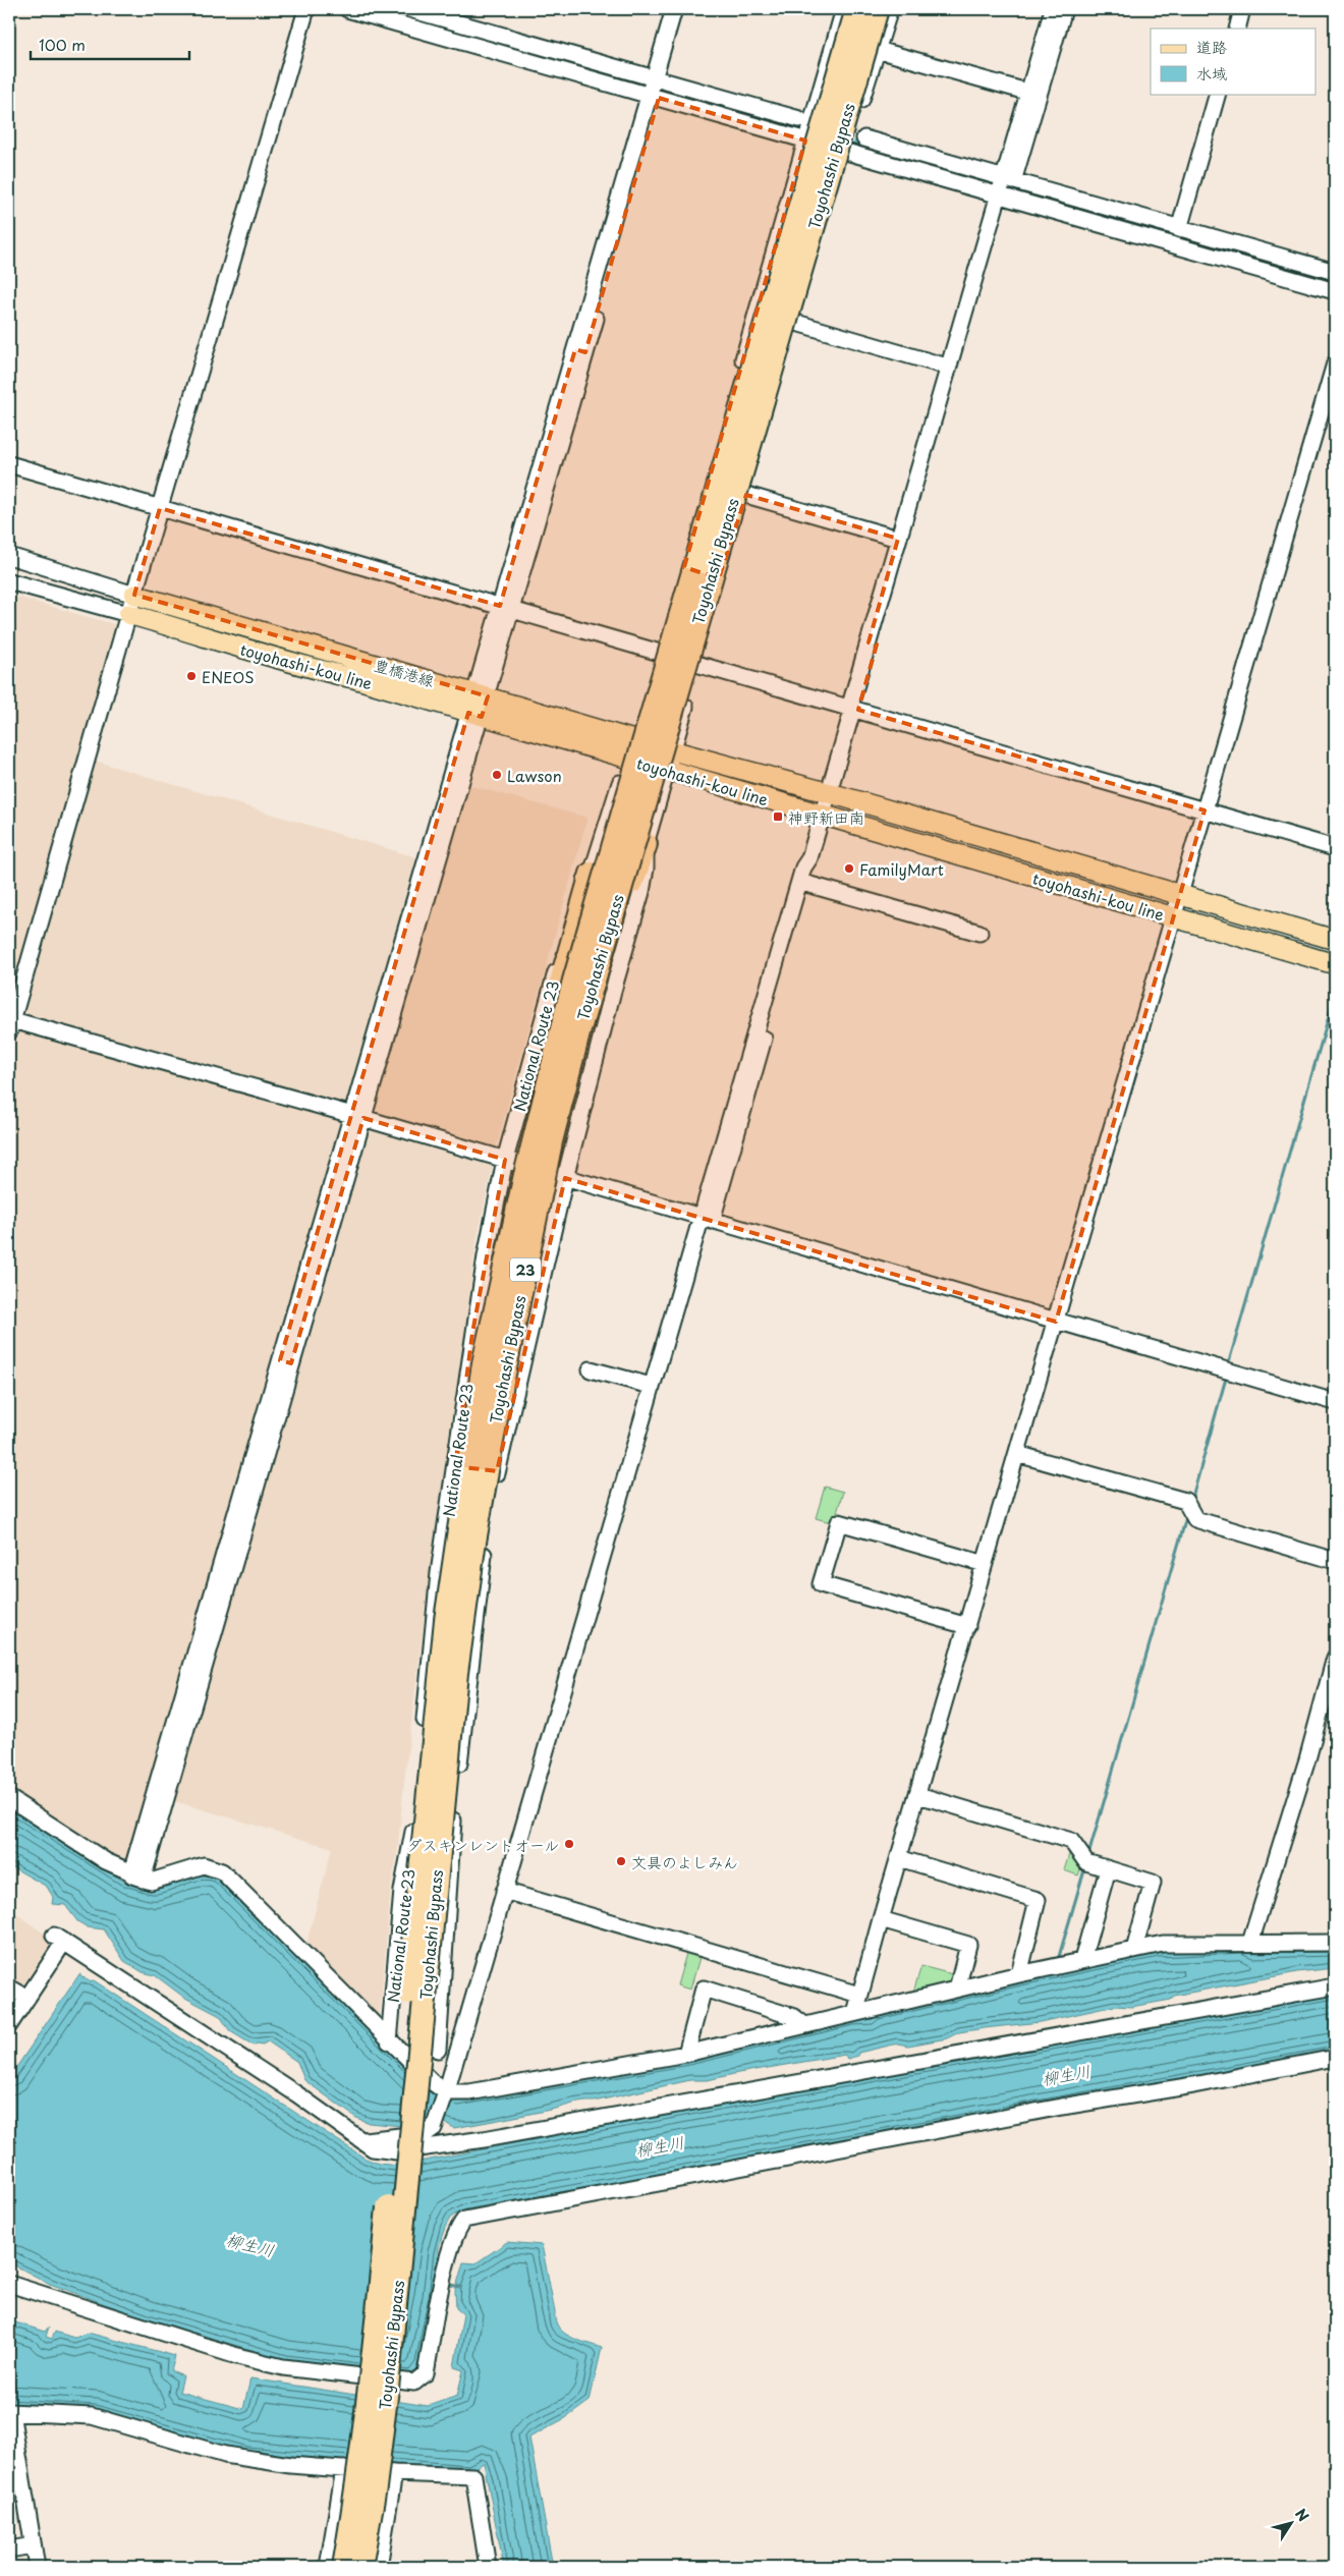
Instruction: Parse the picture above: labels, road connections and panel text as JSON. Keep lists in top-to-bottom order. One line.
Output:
{"streets":{"highway":["Toyohashi Bypass","23"],"main road":["toyohashi-kou line","豊橋港線"],"street":["National Route 23"]},"crossings":[["Toyohashi Bypass","23"],["toyohashi-kou line","豊橋港線"],["toyohashi-kou line","National Route 23"],["豊橋港線","National Route 23"],["National Route 23","23"]],"water":["柳生川"],"places":{"other":["ENEOS","Lawson","FamilyMart","ダスキンレントオール","文具のよしみん"],"transit":["神野新田南"]},"legend":["道路","水域"],"scale_bar":"100 m","north":"top right"}
